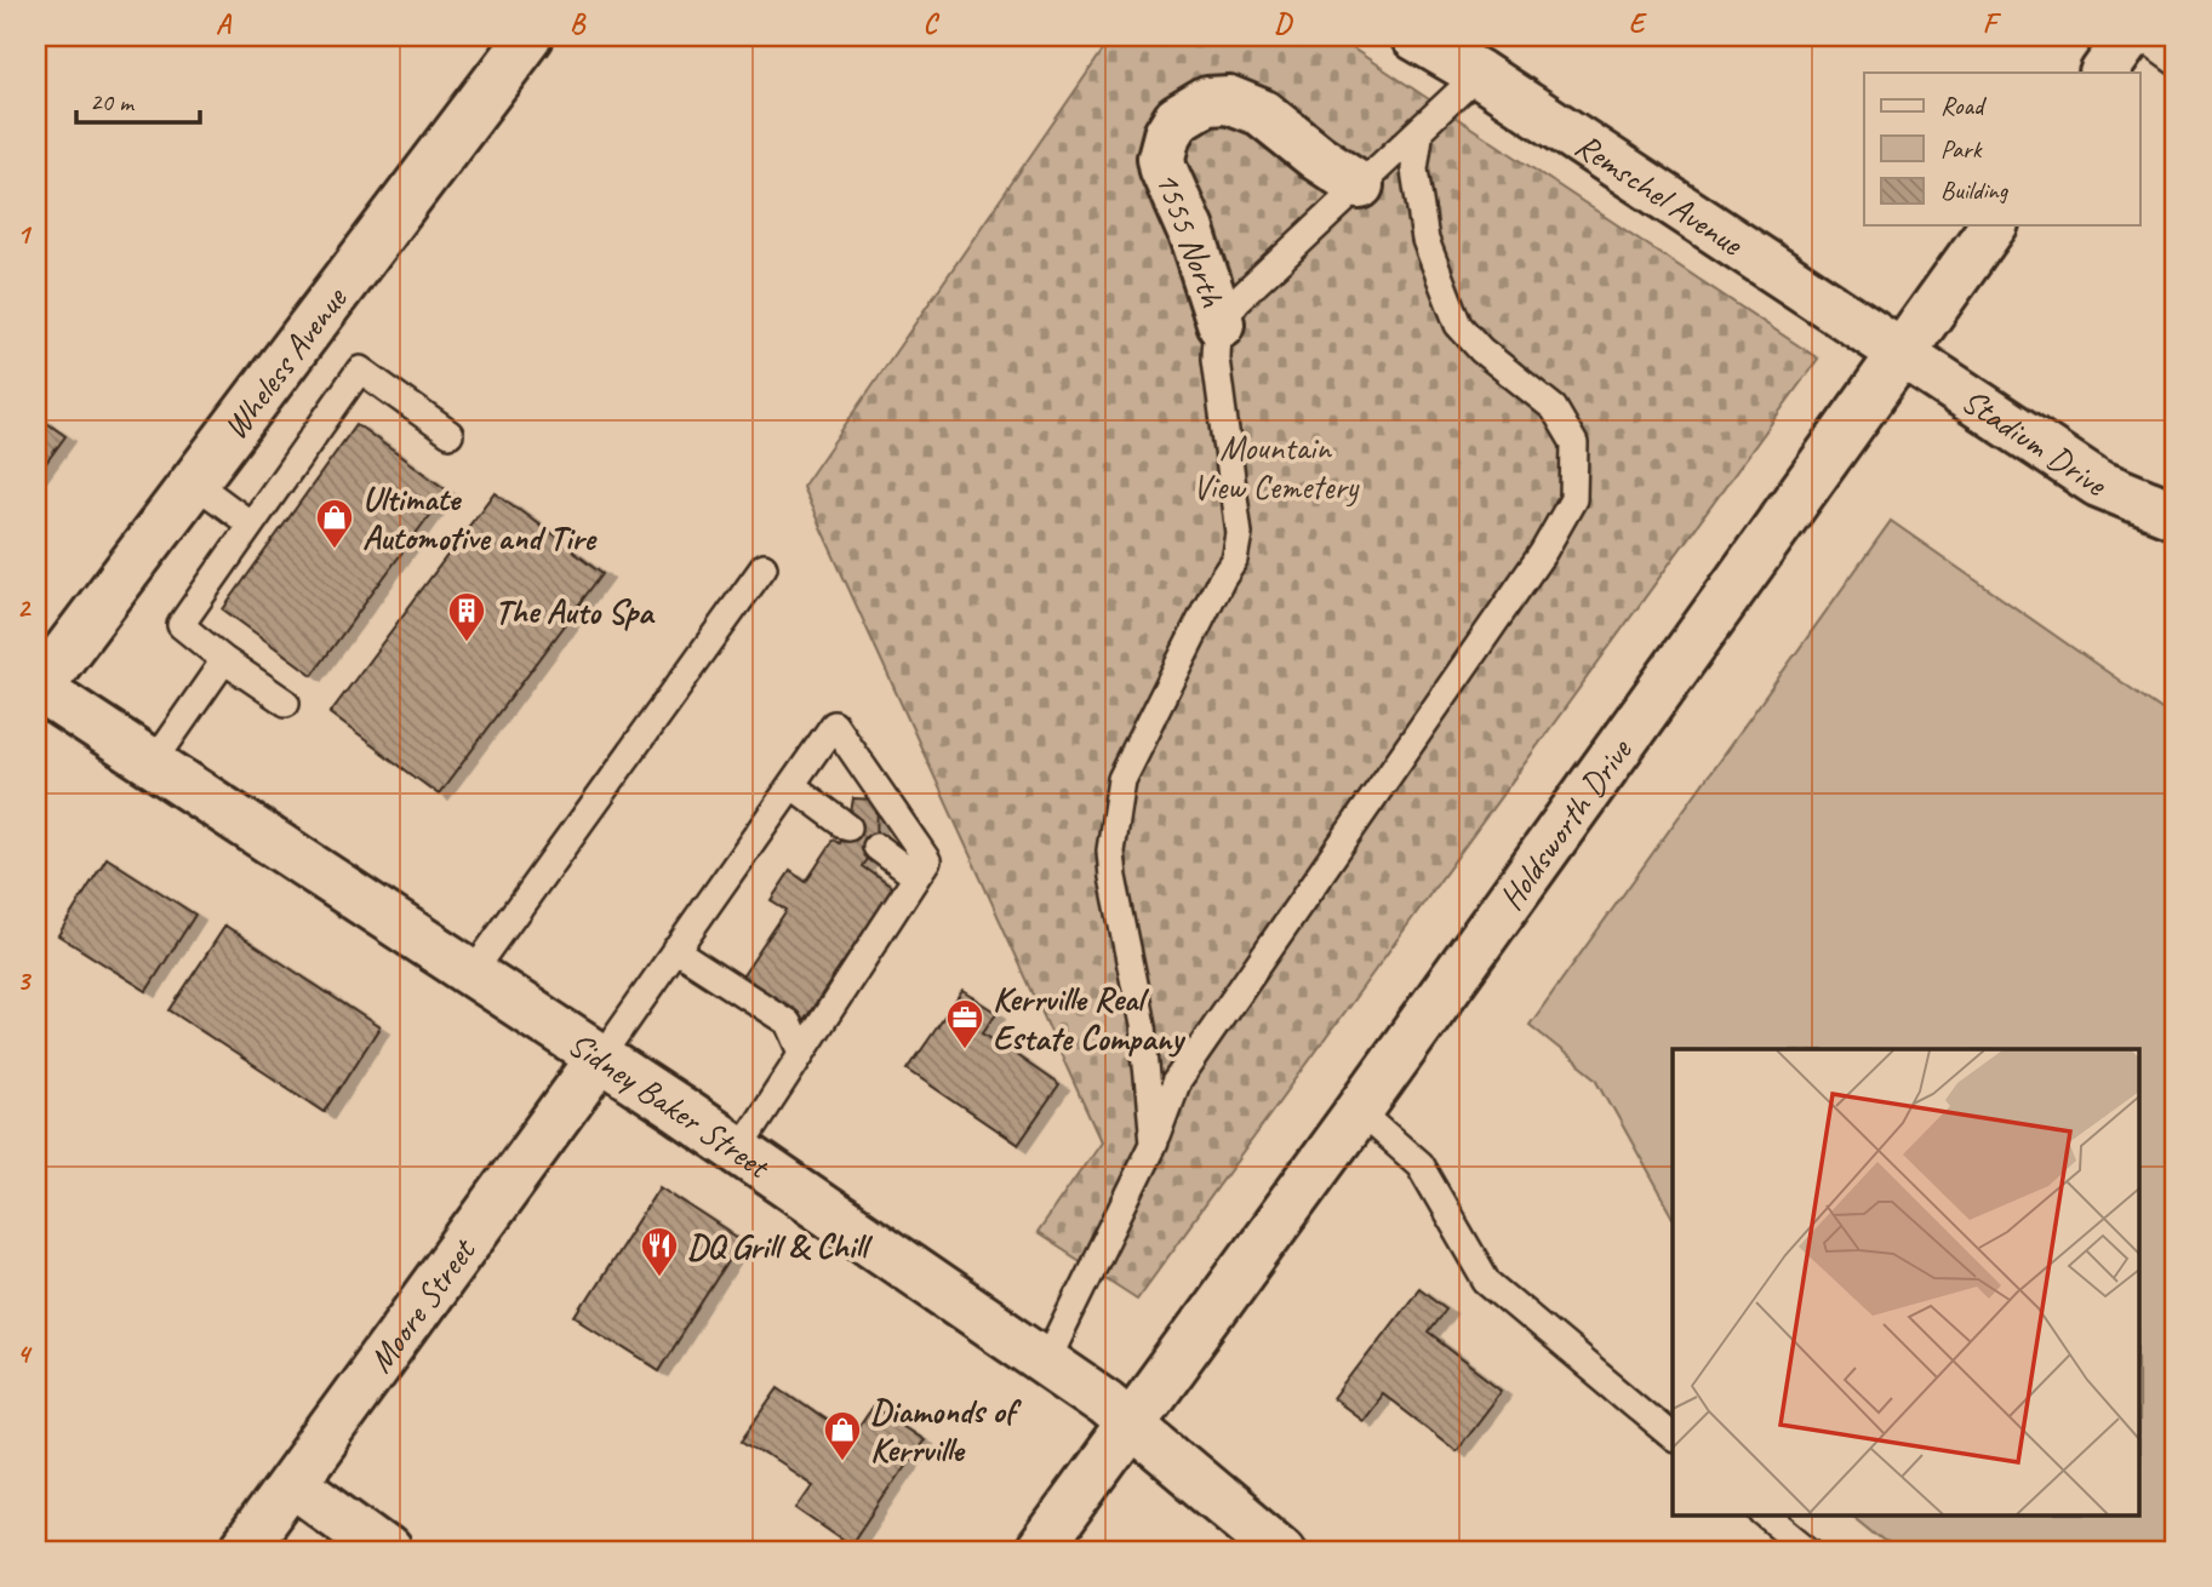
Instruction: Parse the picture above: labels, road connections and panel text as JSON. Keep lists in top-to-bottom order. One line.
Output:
{"streets":{"main road":["Remschel Avenue","1555 North","Wheless Avenue","Stadium Drive","Holdsworth Drive","Sidney Baker Street","Moore Street"]},"crossings":[["Remschel Avenue","Stadium Drive"],["Remschel Avenue","Holdsworth Drive"],["Wheless Avenue","Sidney Baker Street"],["Stadium Drive","Holdsworth Drive"],["Holdsworth Drive","Sidney Baker Street"],["Sidney Baker Street","Moore Street"]],"parks":["Mountain View Cemetery"],"places":{"shop":["Ultimate Automotive and Tire","Diamonds of Kerrville"],"building":["The Auto Spa"],"office":["Kerrville Real Estate Company"],"restaurant":["DQ Grill & Chill"]},"legend":["Road","Park","Building"],"scale_bar":"20 m","grid":{"columns":["A","B","C","D","E","F"],"rows":["1","2","3","4"]}}
